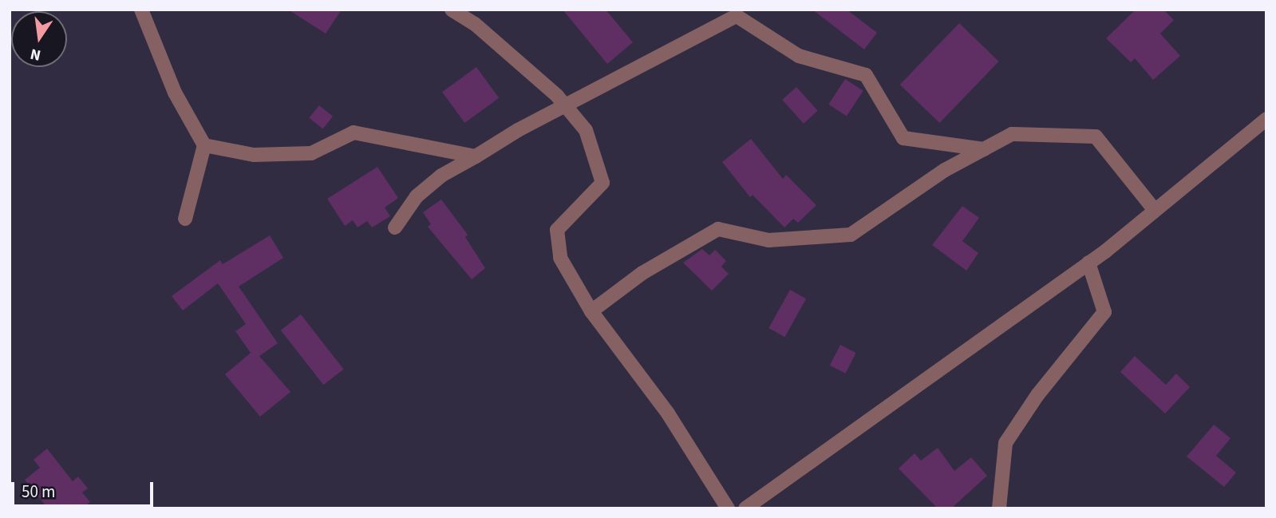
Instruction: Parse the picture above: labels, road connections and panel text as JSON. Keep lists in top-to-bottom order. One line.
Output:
{"scale_bar":"50 m","north":"bottom"}
